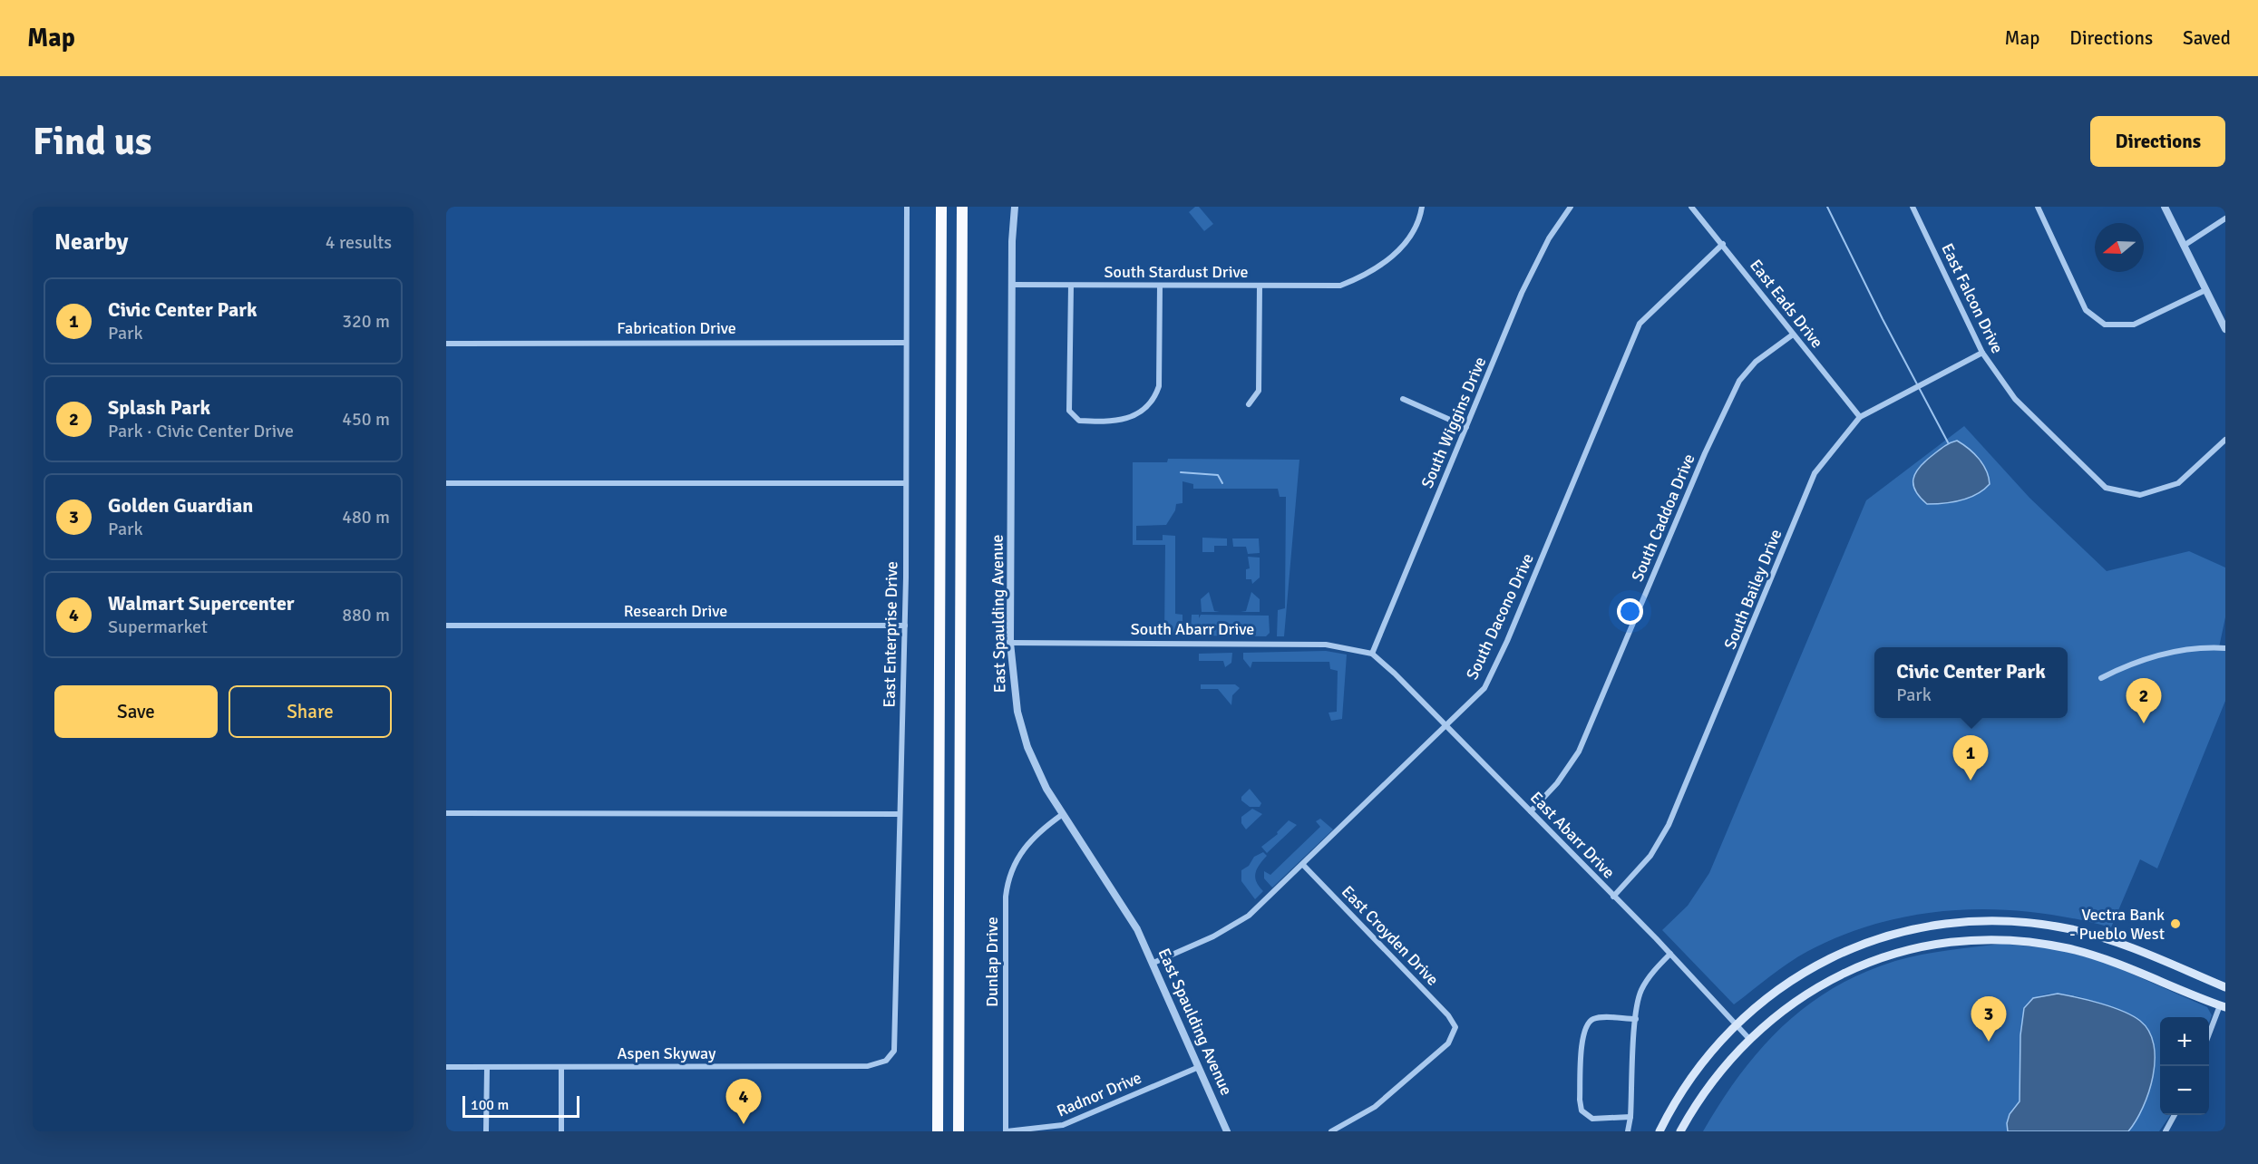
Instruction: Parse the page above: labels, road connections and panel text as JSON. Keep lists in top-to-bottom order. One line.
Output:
{"streets":{"street":["South Stardust Drive","East Falcon Drive","East Eads Drive","Fabrication Drive","South Wiggins Drive","South Caddoa Drive","South Bailey Drive","Research Drive","East Spaulding Avenue","South Dacono Drive","South Abarr Drive","East Enterprise Drive","East Abarr Drive","East Croyden Drive","Dunlap Drive","Aspen Skyway","Radnor Drive"]},"crossings":[["South Stardust Drive","East Spaulding Avenue"],["East Falcon Drive","South Bailey Drive"],["East Eads Drive","South Caddoa Drive"],["East Eads Drive","South Bailey Drive"],["East Eads Drive","South Dacono Drive"],["Fabrication Drive","East Enterprise Drive"],["South Wiggins Drive","South Abarr Drive"],["South Wiggins Drive","East Abarr Drive"],["South Caddoa Drive","East Abarr Drive"],["South Bailey Drive","East Abarr Drive"],["Research Drive","East Enterprise Drive"],["East Spaulding Avenue","South Dacono Drive"],["East Spaulding Avenue","South Abarr Drive"],["East Spaulding Avenue","Dunlap Drive"],["East Spaulding Avenue","Radnor Drive"],["South Dacono Drive","East Abarr Drive"],["South Dacono Drive","East Croyden Drive"],["South Abarr Drive","East Abarr Drive"],["East Enterprise Drive","Aspen Skyway"],["Dunlap Drive","Radnor Drive"]],"places":["Vectra Bank - Pueblo West"],"scale_bar":"100 m","north":"left","page":{"header":"Map","nav":["Map","Directions","Saved"],"buttons":["Directions",["Save","Share"]],"title":"Find us","heading":["Nearby","4 results"],"list":[{"mark":"1","name":"Civic Center Park","note":"Park","value":"320 m"},{"mark":"2","name":"Splash Park","note":"Park · Civic Center Drive","value":"450 m"},{"mark":"3","name":"Golden Guardian","note":"Park","value":"480 m"},{"mark":"4","name":"Walmart Supercenter","note":"Supermarket","value":"880 m"}],"popup":["Civic Center Park","Park"],"pins":["2","1","3","4"],"map_buttons":["+","−"],"scale":"100 m"}}
